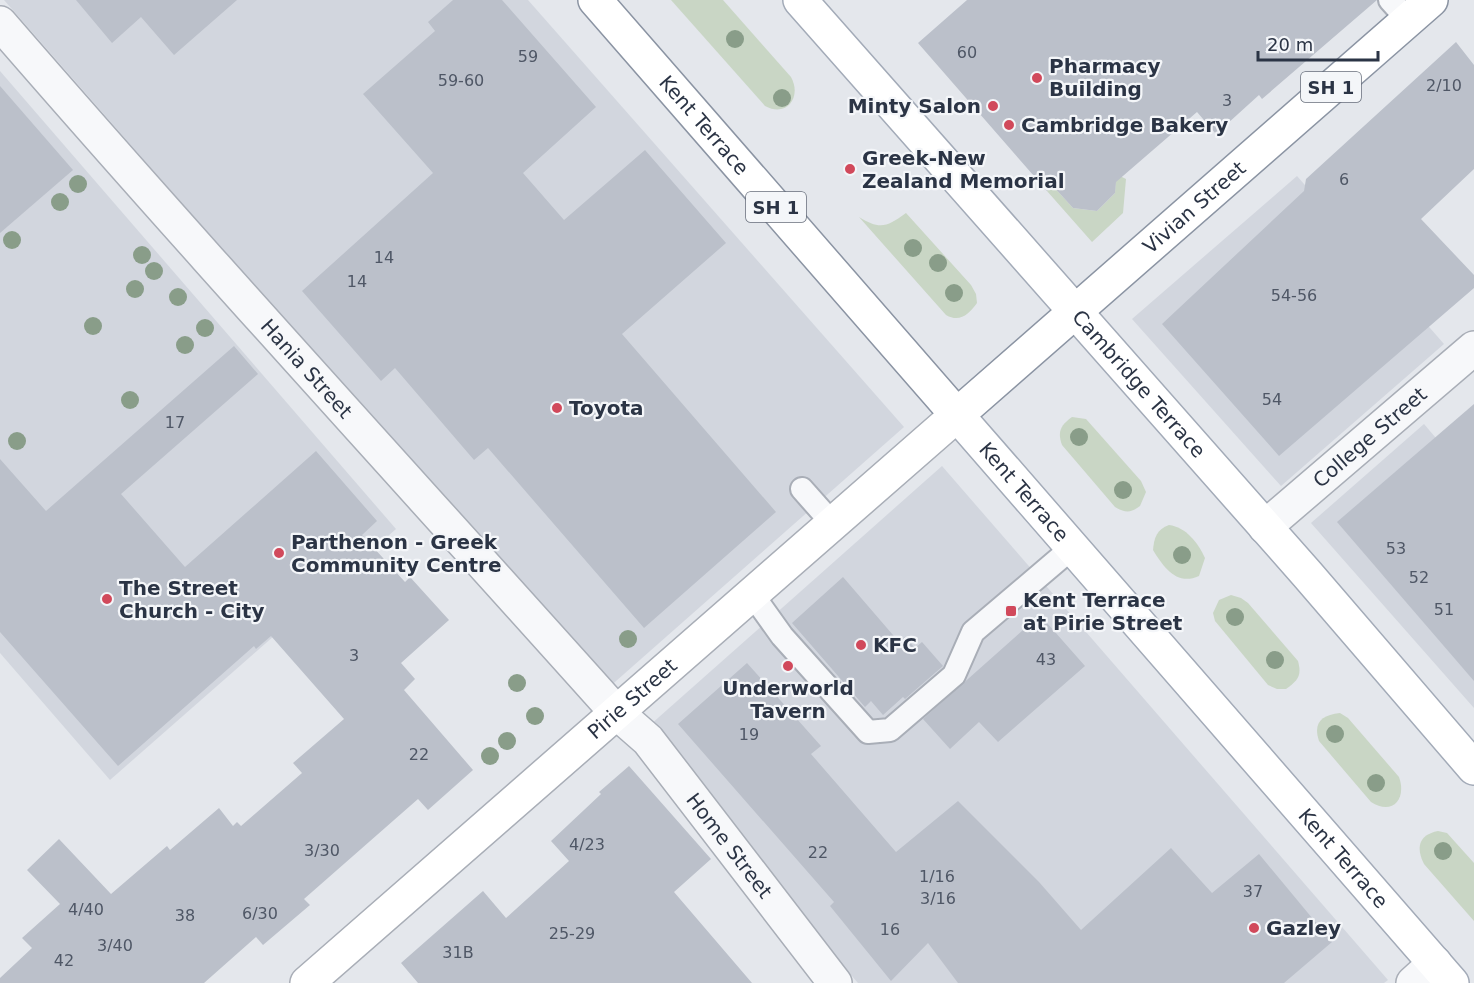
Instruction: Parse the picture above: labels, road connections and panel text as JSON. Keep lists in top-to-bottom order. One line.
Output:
{"streets":{"main road":["SH 1","Kent Terrace","Vivian Street","Cambridge Terrace","Pirie Street"],"street":["Hania Street","College Street","Home Street"]},"crossings":[["Kent Terrace","Vivian Street"],["Kent Terrace","Pirie Street"],["Vivian Street","Cambridge Terrace"],["Vivian Street","Pirie Street"],["Hania Street","Pirie Street"],["Hania Street","Home Street"],["Cambridge Terrace","College Street"],["Pirie Street","Home Street"]],"places":{"other":["Pharmacy Building","Minty Salon","Cambridge Bakery","Greek-New Zealand Memorial","Toyota","Parthenon - Greek Community Centre","The Street Church - City","KFC","Underworld Tavern","Gazley"],"transit":["Kent Terrace at Pirie Street"]},"house_numbers":["60","59","59-60","2/10","3","6","14","14","54-56","54","17","53","52","51","3","43","19","22","4/23","3/30","22","1/16","37","3/16","4/40","6/30","38","16","25-29","3/40","31B","42"],"scale_bar":"20 m"}
